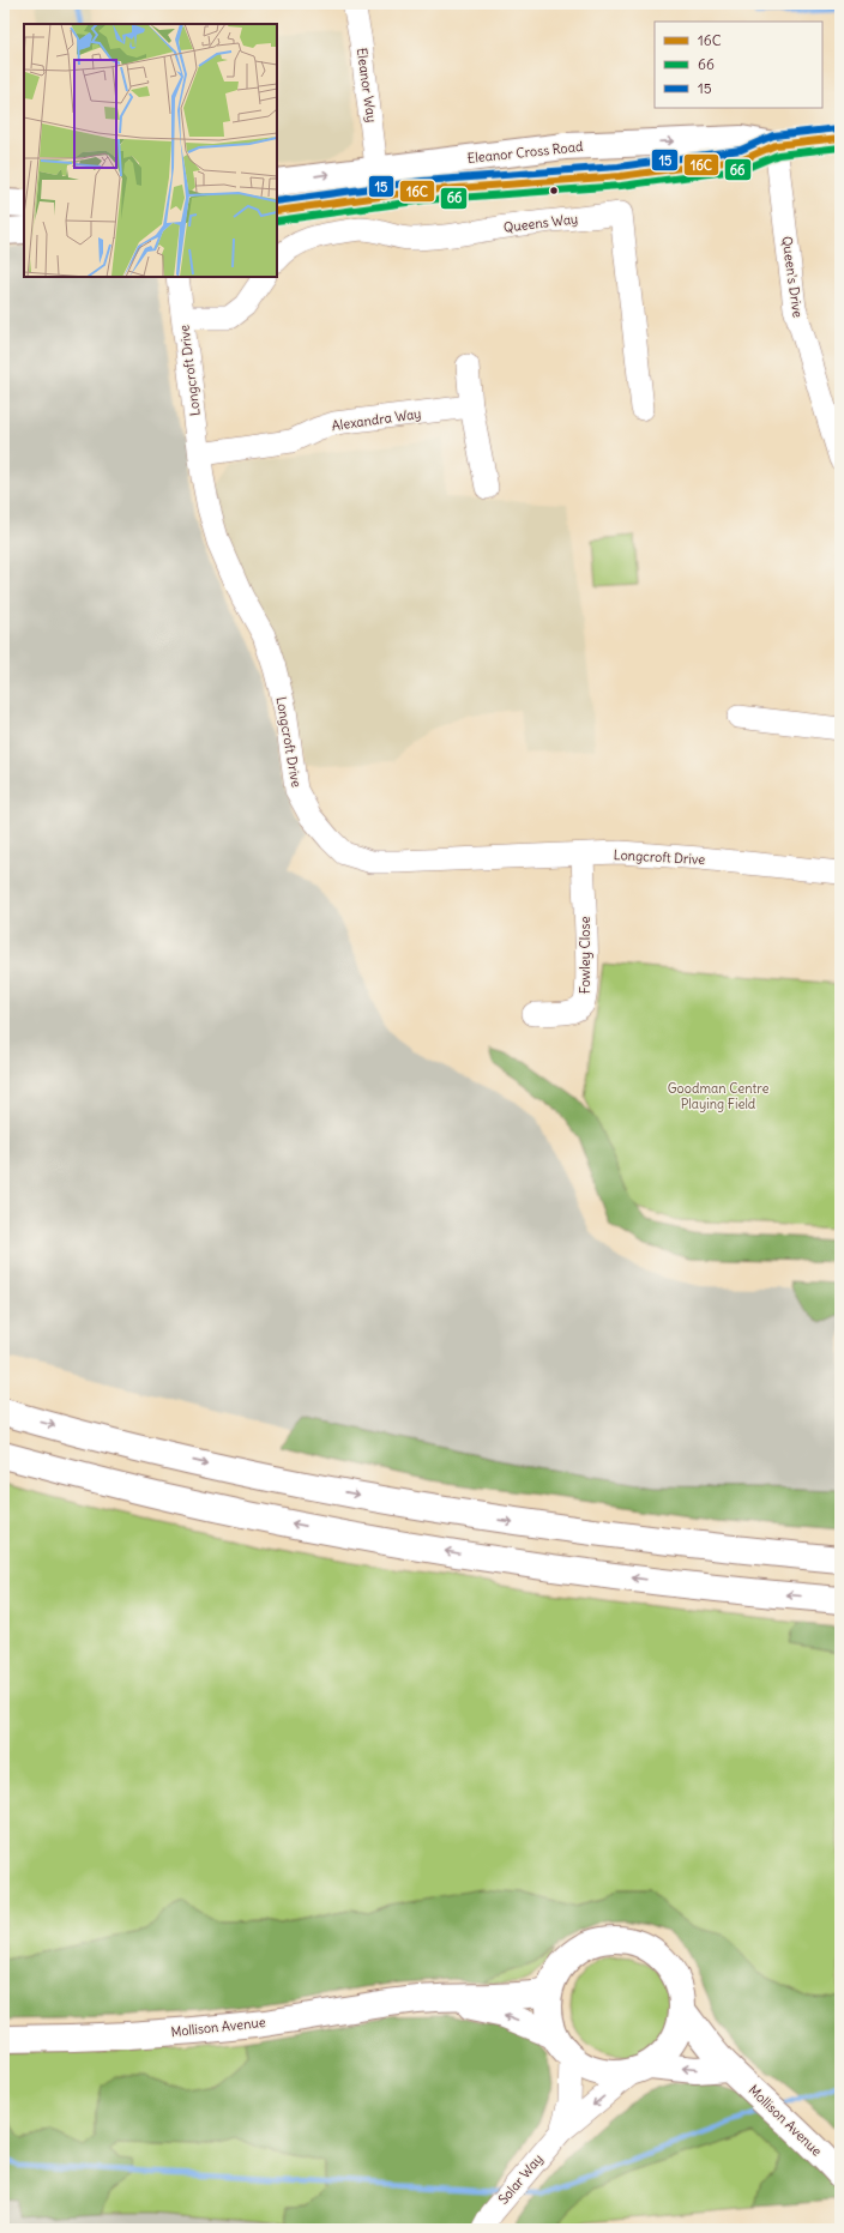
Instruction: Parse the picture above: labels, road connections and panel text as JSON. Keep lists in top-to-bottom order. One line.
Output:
{"streets":{"main road":["Eleanor Cross Road","Mollison Avenue"],"street":["Eleanor Way","Queens Way","Queen's Drive","Longcroft Drive","Alexandra Way","Fowley Close","Solar Way"]},"crossings":[["Eleanor Way","Eleanor Cross Road"],["Eleanor Cross Road","Queen's Drive"],["Longcroft Drive","Alexandra Way"],["Longcroft Drive","Fowley Close"],["Mollison Avenue","Solar Way"]],"parks":["Goodman Centre Playing Field"],"lines":["transit line 15","transit line 16C","transit line 66"],"legend":["16C","66","15"]}
